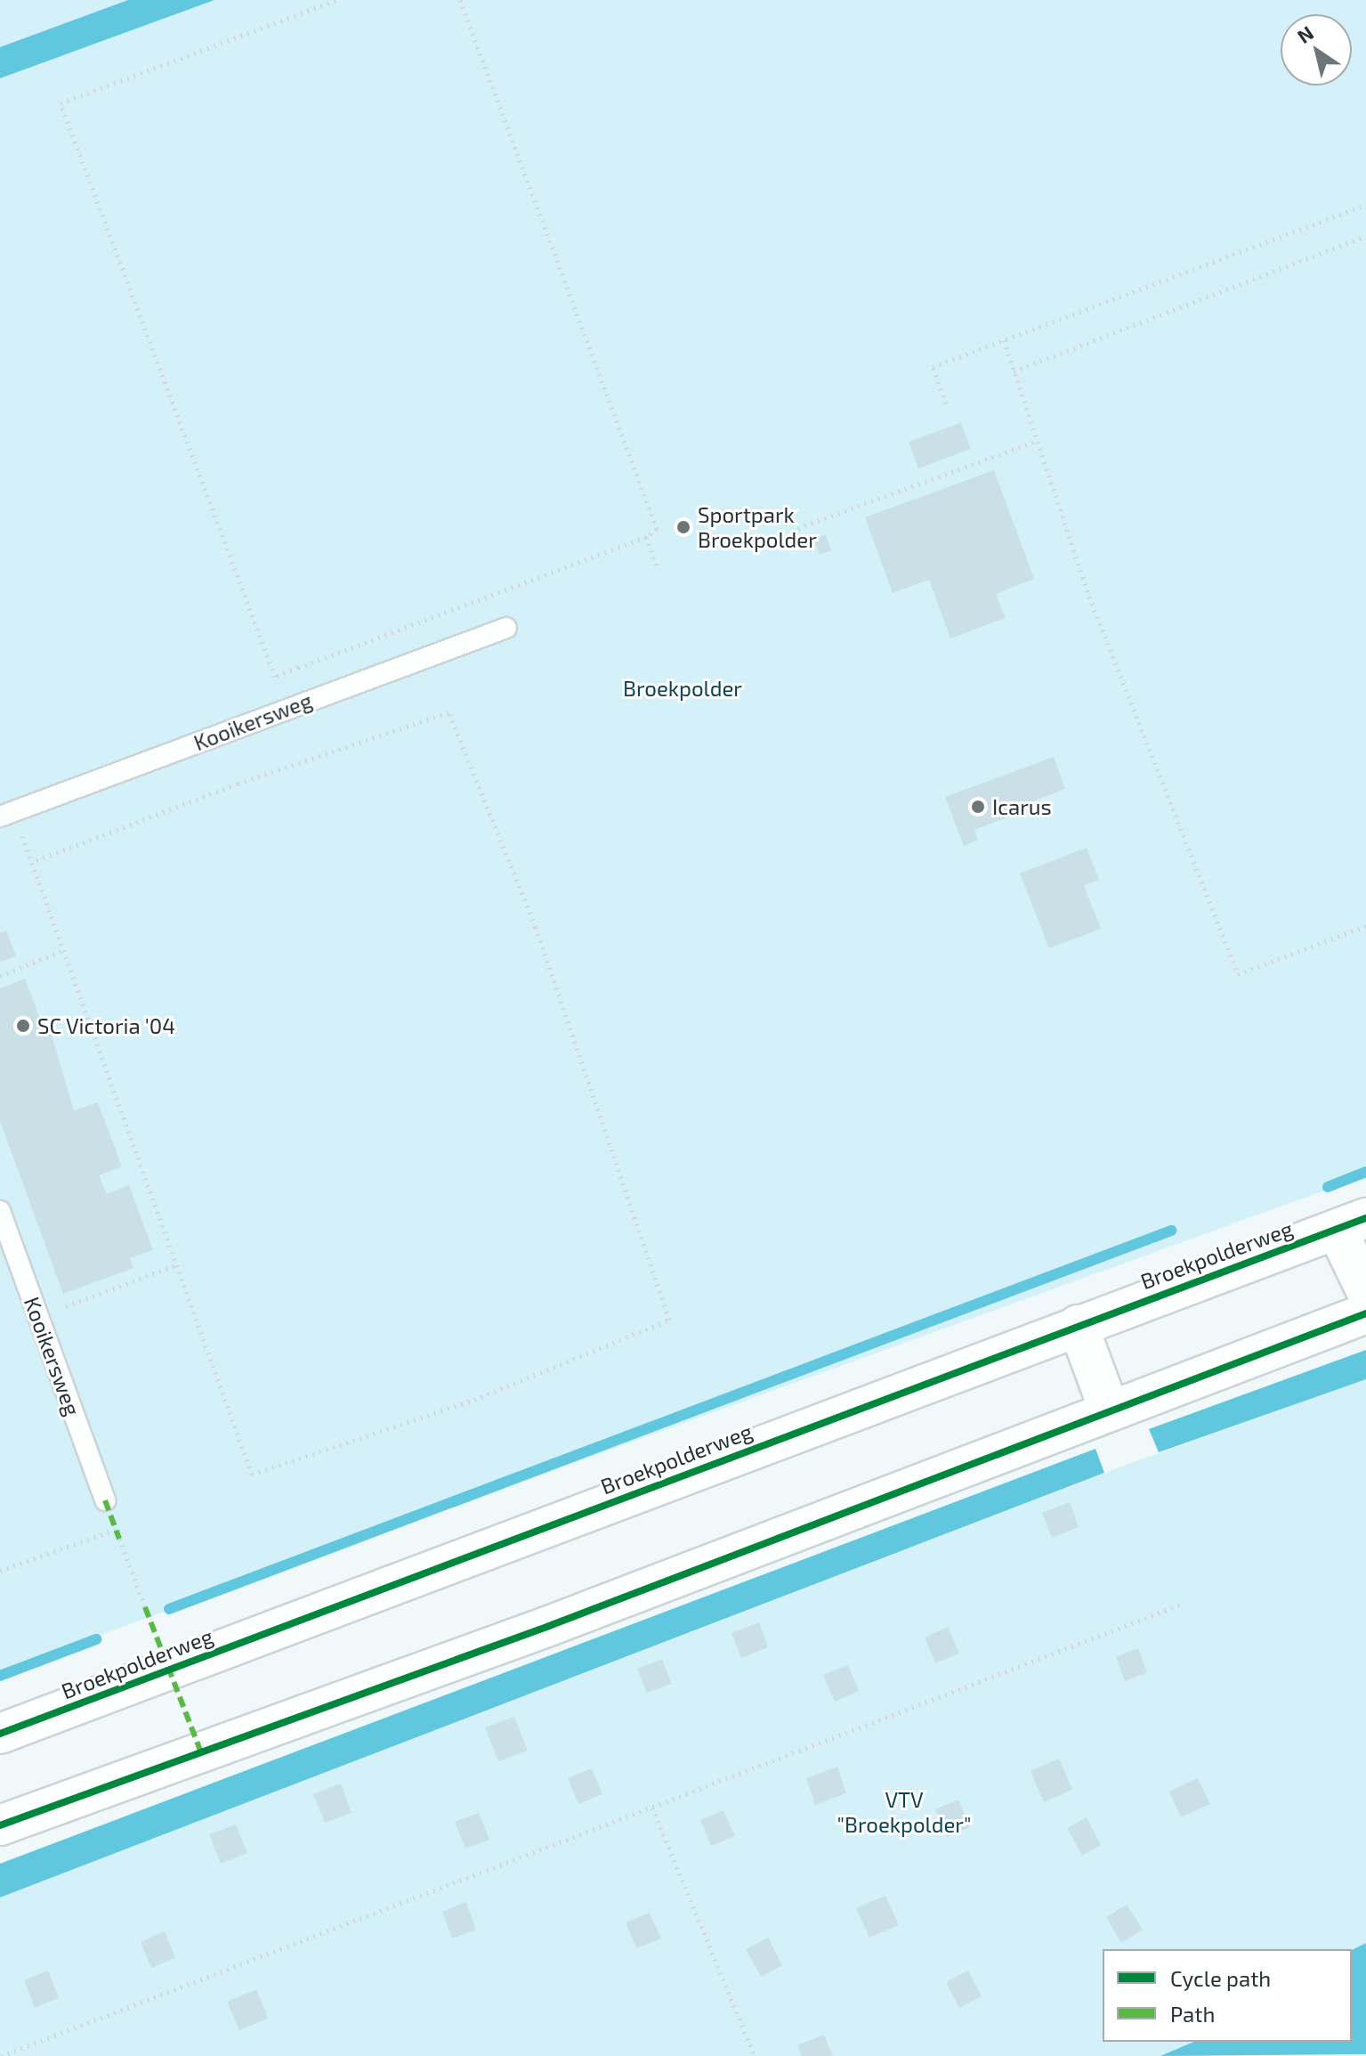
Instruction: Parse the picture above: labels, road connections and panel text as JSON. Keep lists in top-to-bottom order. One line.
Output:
{"streets":{"street":["Broekpolderweg"],"lane":["Kooikersweg"]},"parks":["Broekpolder","VTV \"Broekpolder\""],"places":["Sportpark Broekpolder","Icarus","SC Victoria '04"],"legend":["Cycle path","Path"],"north":"top left"}
